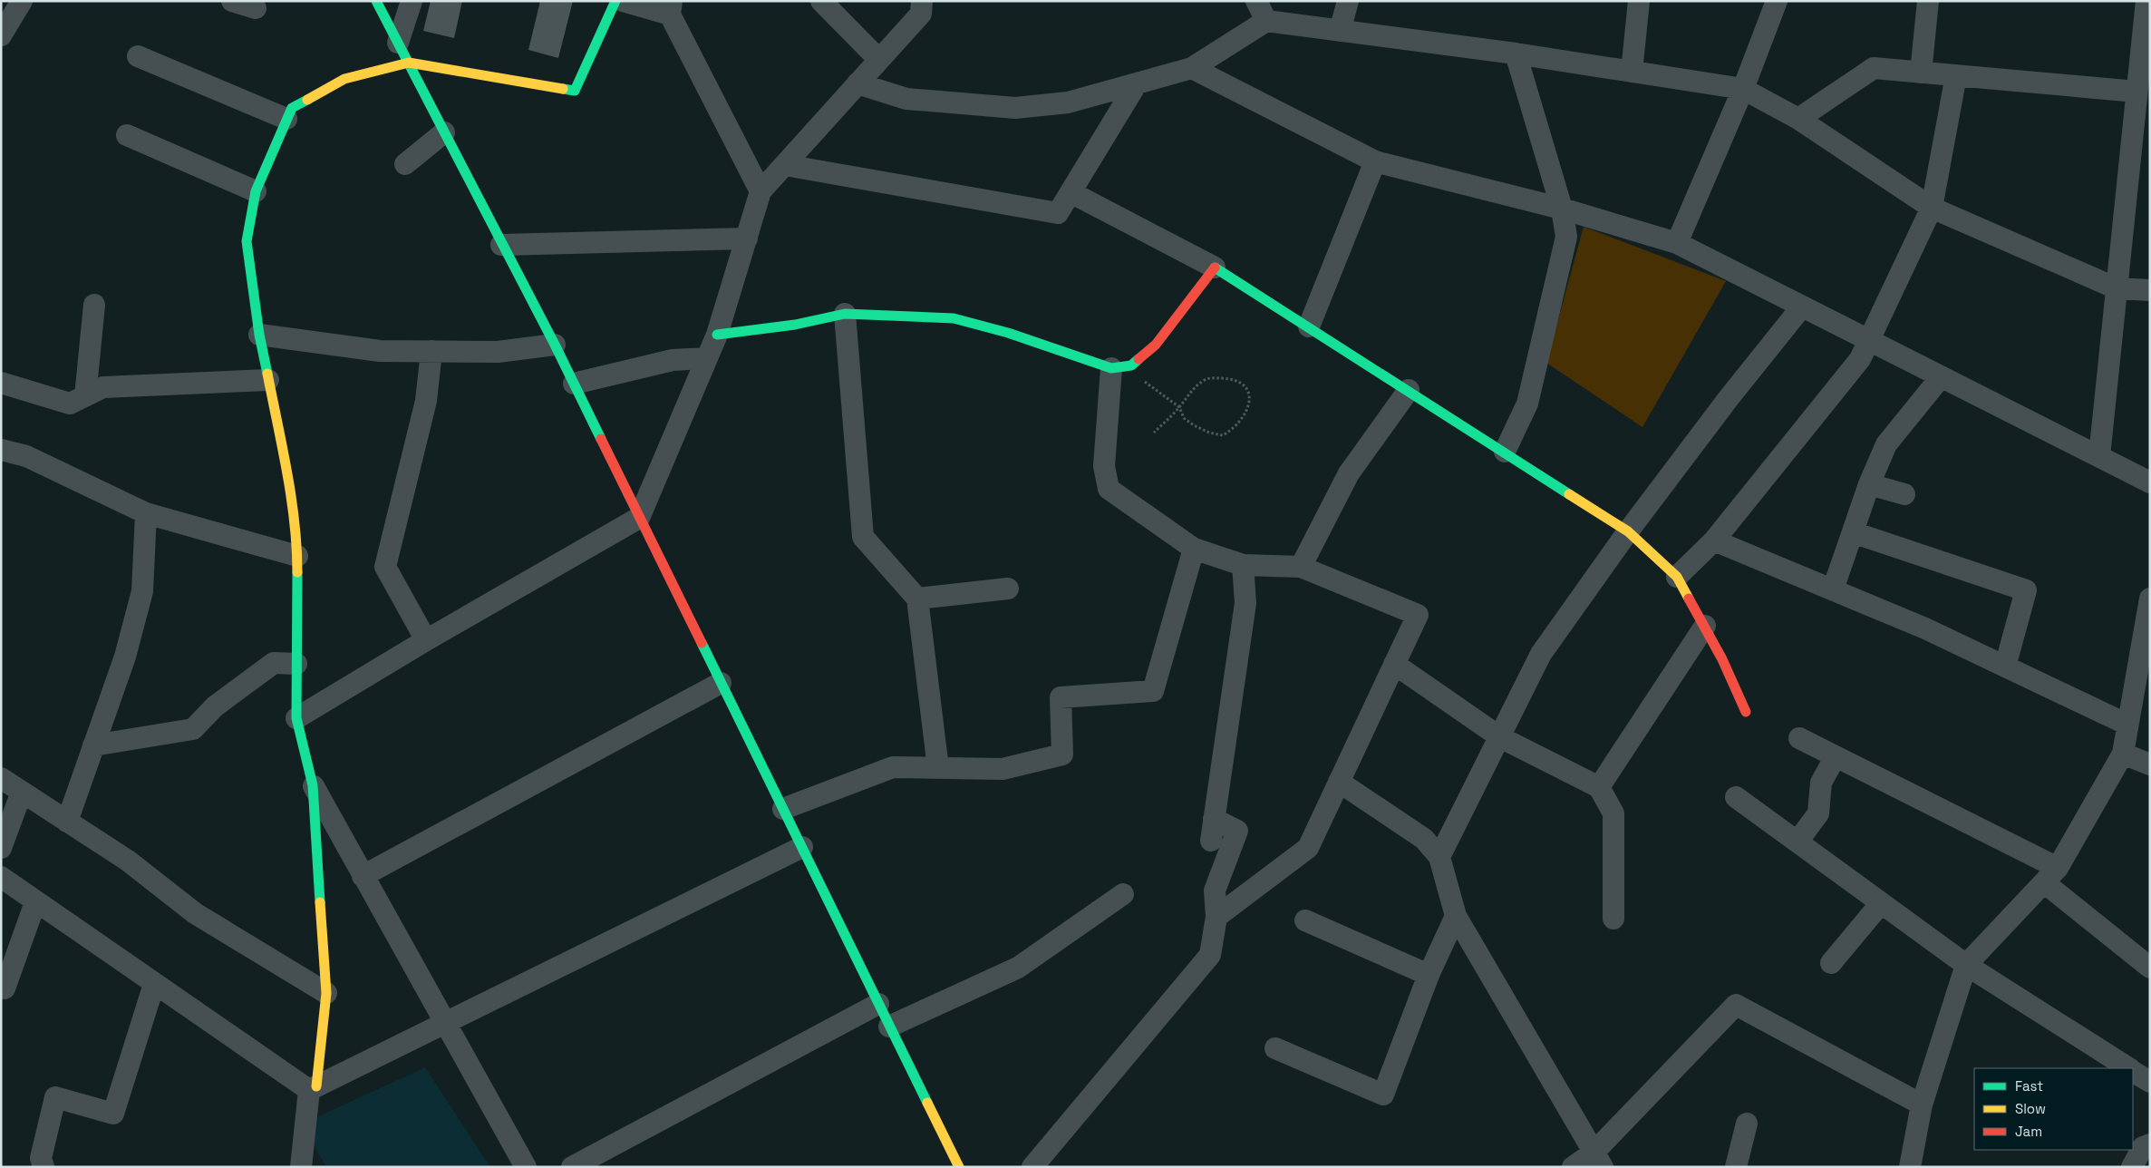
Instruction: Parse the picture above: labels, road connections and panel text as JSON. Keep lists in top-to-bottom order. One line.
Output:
{"legend":["Fast","Slow","Jam"]}
